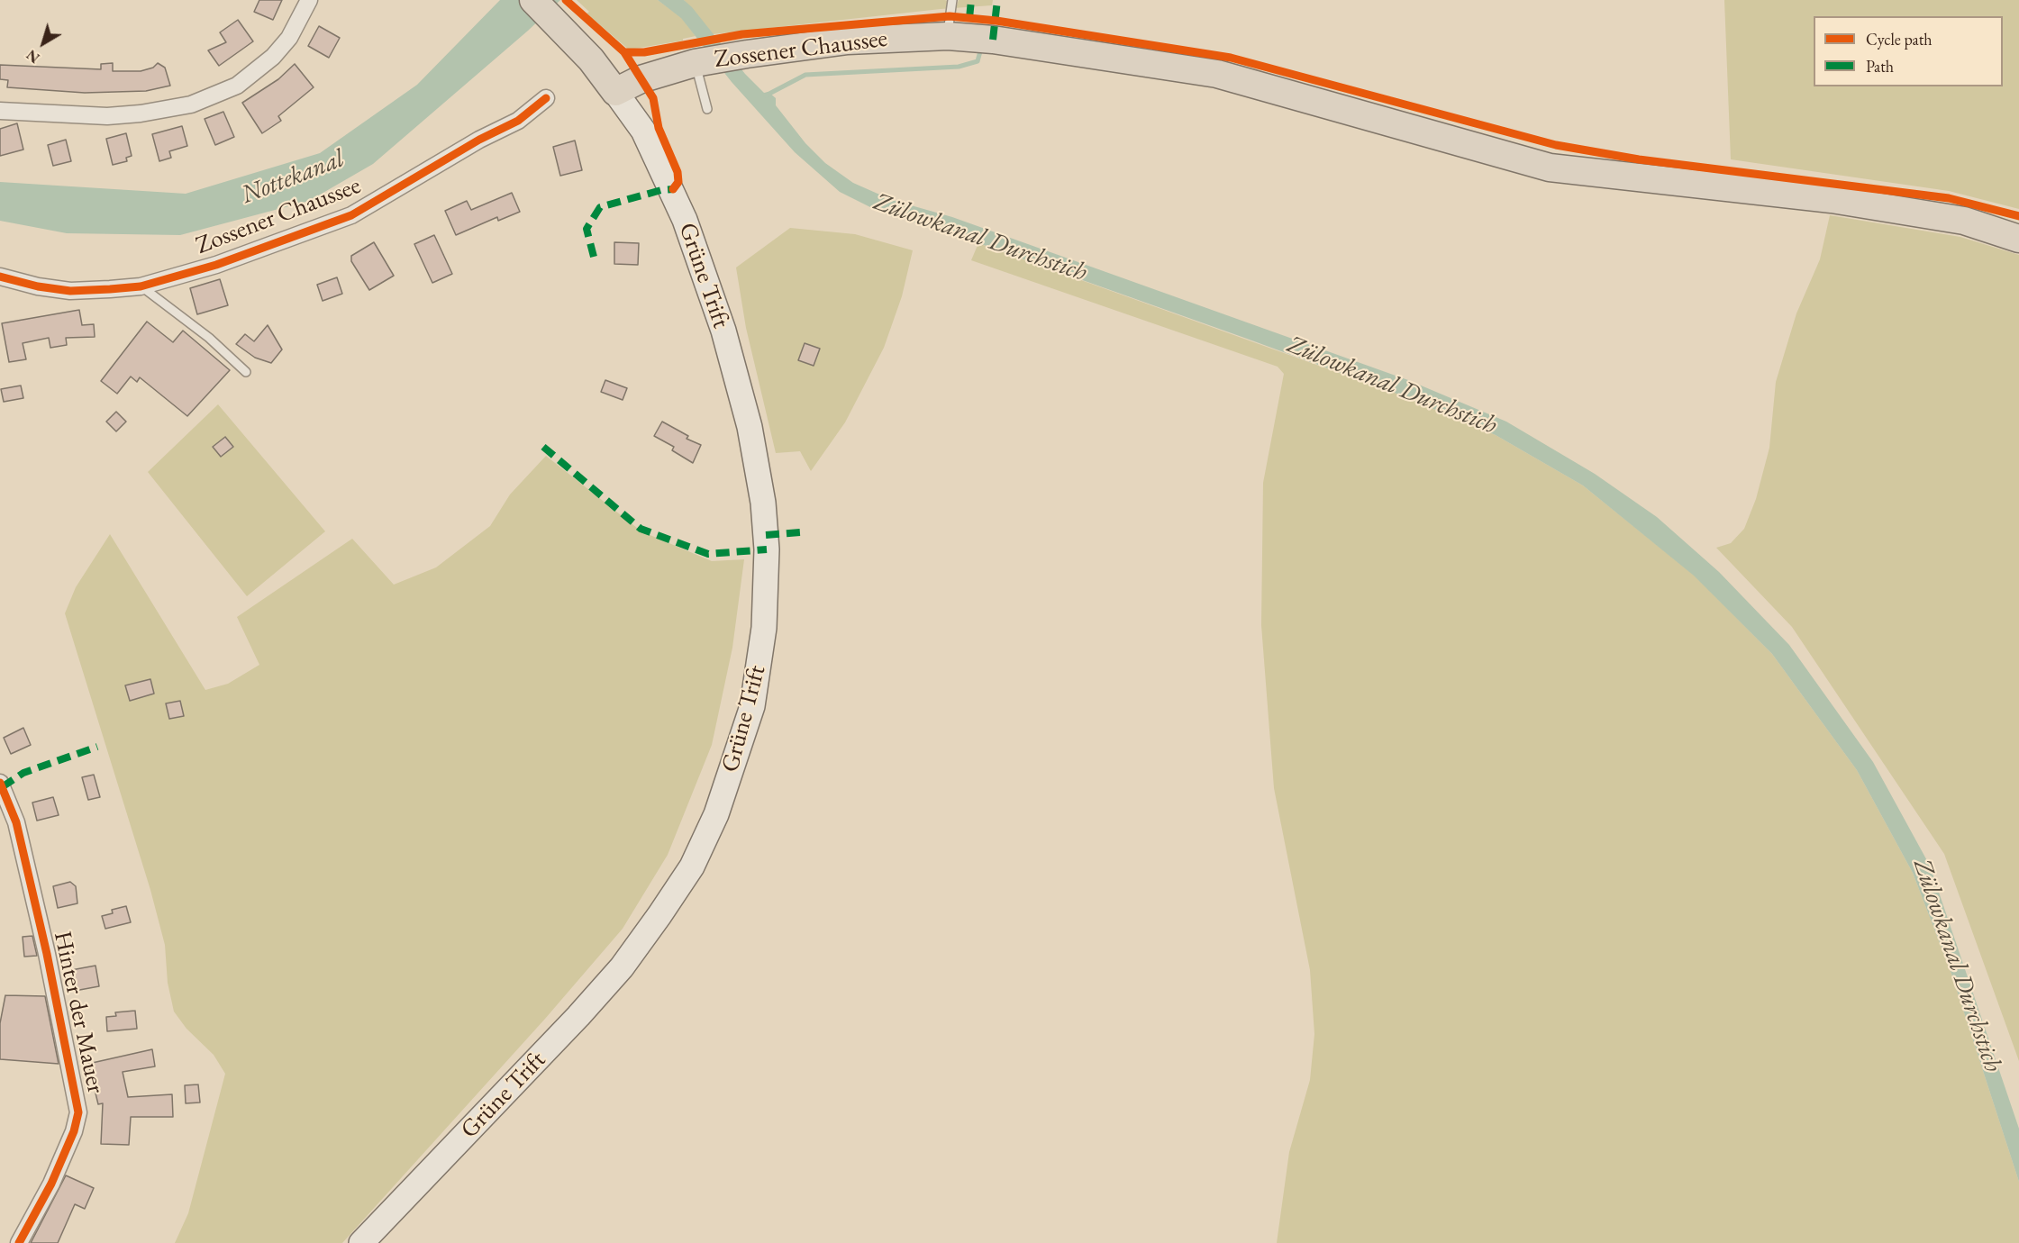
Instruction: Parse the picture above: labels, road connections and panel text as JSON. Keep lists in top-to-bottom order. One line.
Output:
{"streets":{"main road":["Zossener Chaussee","Grüne Trift"],"street":["Hinter der Mauer"]},"crossings":[["Zossener Chaussee","Grüne Trift"]],"water":["Nottekanal","Zülowkanal Durchstich"],"legend":["Cycle path","Path"],"north":"bottom left"}
